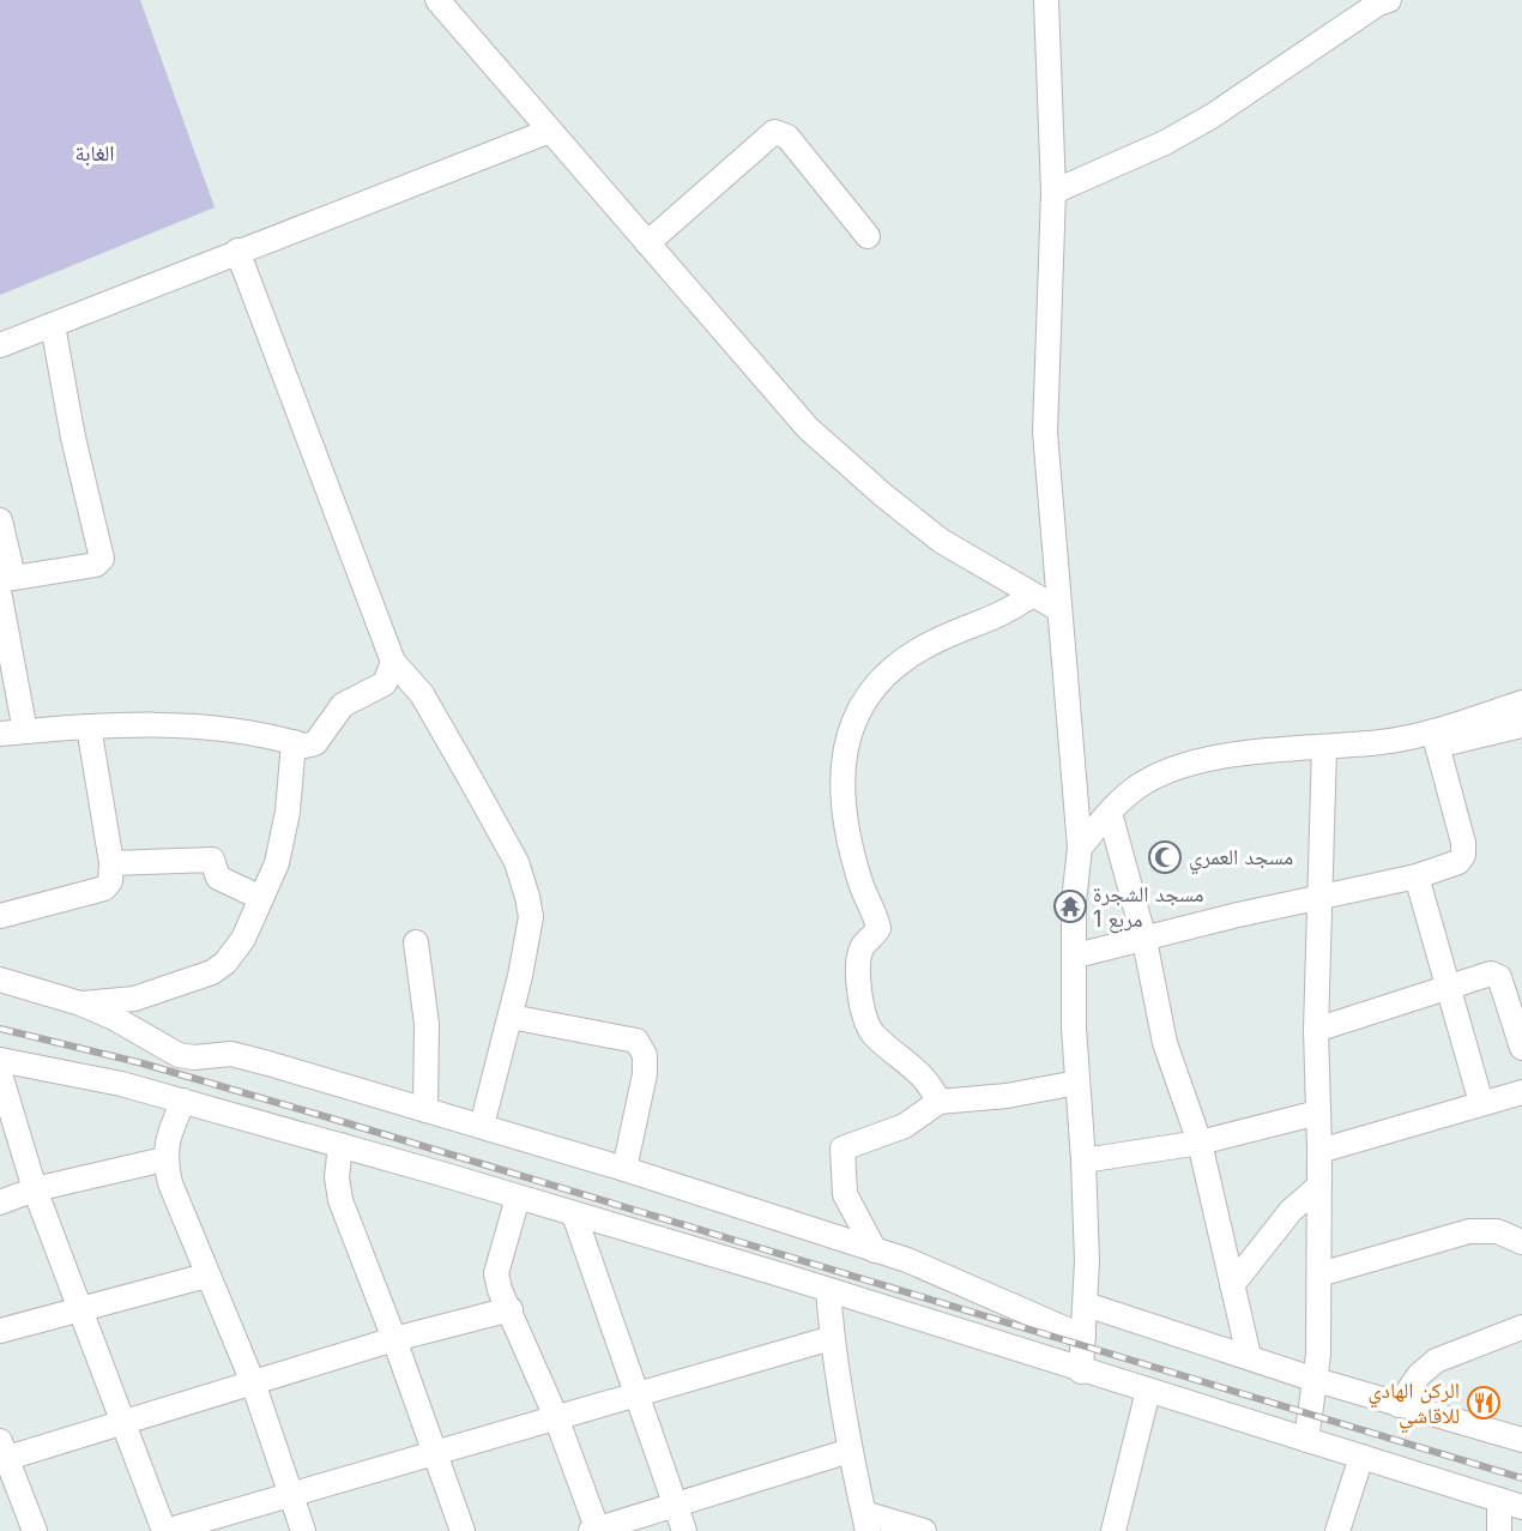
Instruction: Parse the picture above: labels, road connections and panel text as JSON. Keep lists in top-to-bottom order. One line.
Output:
{"parks":["الغابة"],"places":{"mosque":["مسجد العمري"],"temple":["مسجد الشجرة مربع 1"],"restaurant":["الركن الهادي للاقاشي"]}}
